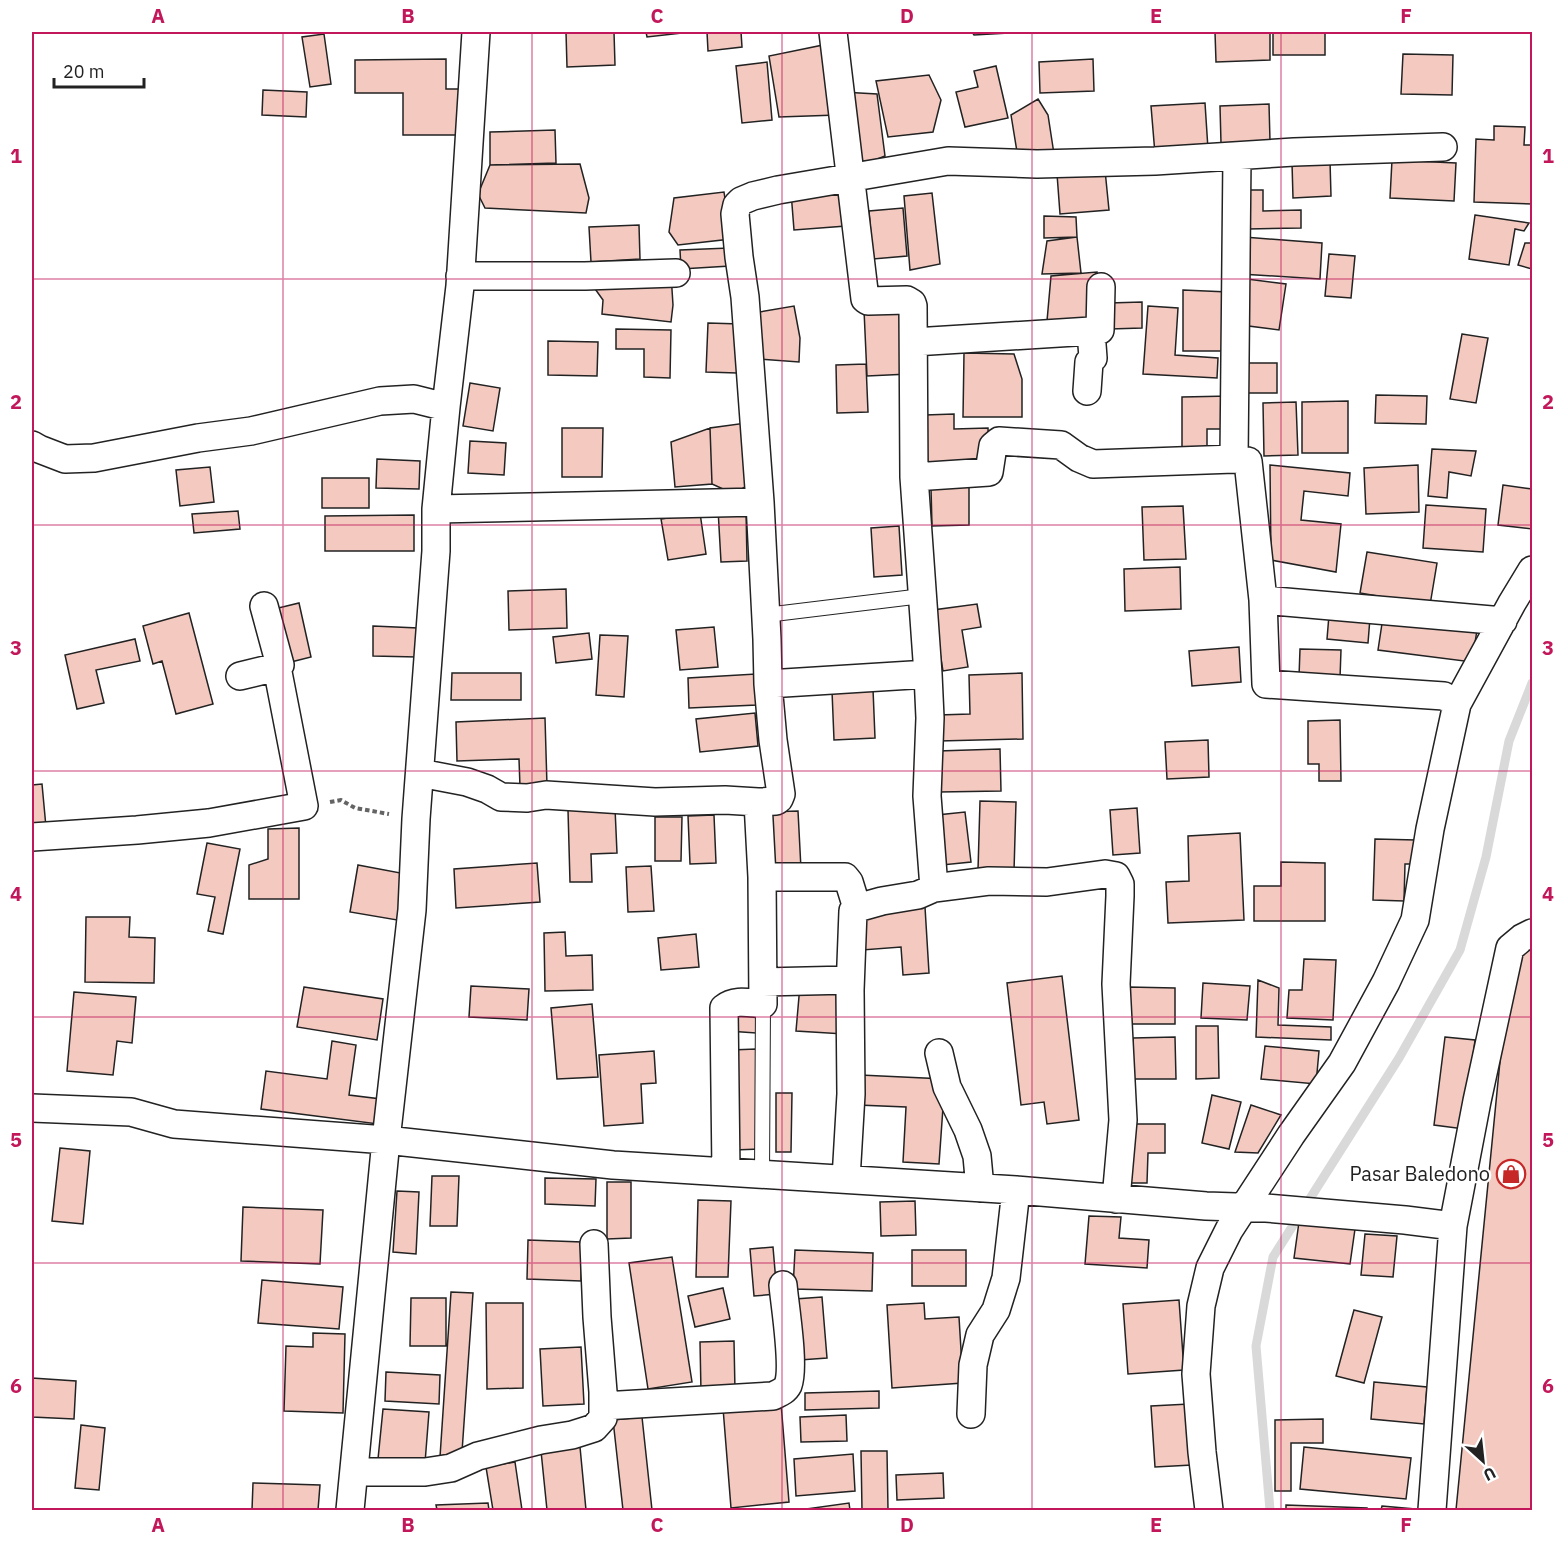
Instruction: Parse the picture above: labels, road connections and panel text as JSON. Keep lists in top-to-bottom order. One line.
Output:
{"places":{"shop":["Pasar Baledono"]},"scale_bar":"20 m","north":"bottom right","grid":{"columns":["A","B","C","D","E","F"],"rows":["1","2","3","4","5","6"]}}
